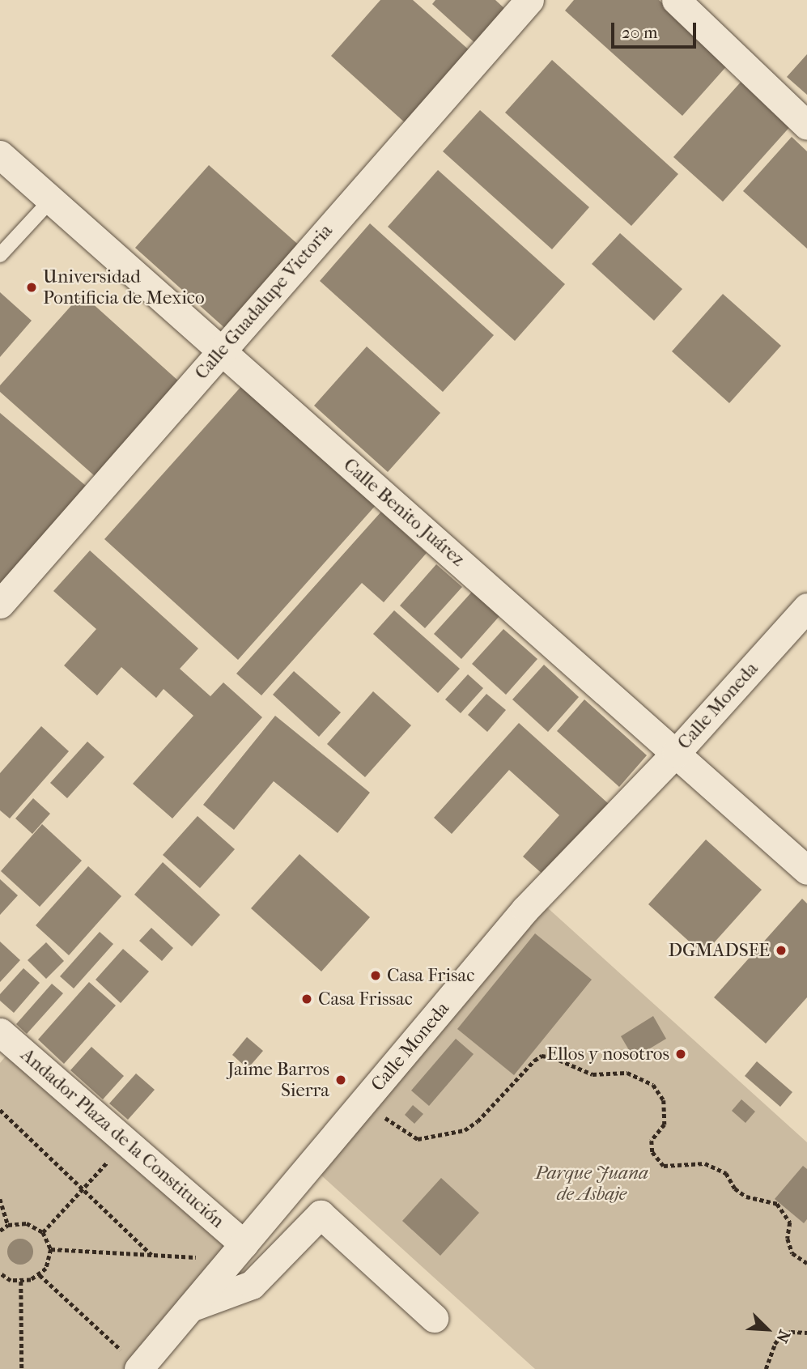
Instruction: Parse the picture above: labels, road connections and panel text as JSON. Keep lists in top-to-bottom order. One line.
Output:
{"streets":{"street":["Calle Guadalupe Victoria","Calle Benito Juárez","Calle Moneda","Andador Plaza de la Constitución"]},"crossings":[["Calle Guadalupe Victoria","Calle Benito Juárez"],["Calle Benito Juárez","Calle Moneda"],["Calle Moneda","Andador Plaza de la Constitución"]],"parks":["Parque Juana de Asbaje"],"places":["Universidad Pontificia de Mexico","DGMADSFE","Casa Frisac","Casa Frissac","Ellos y nosotros","Jaime Barros Sierra"],"scale_bar":"20 m","north":"bottom right"}
